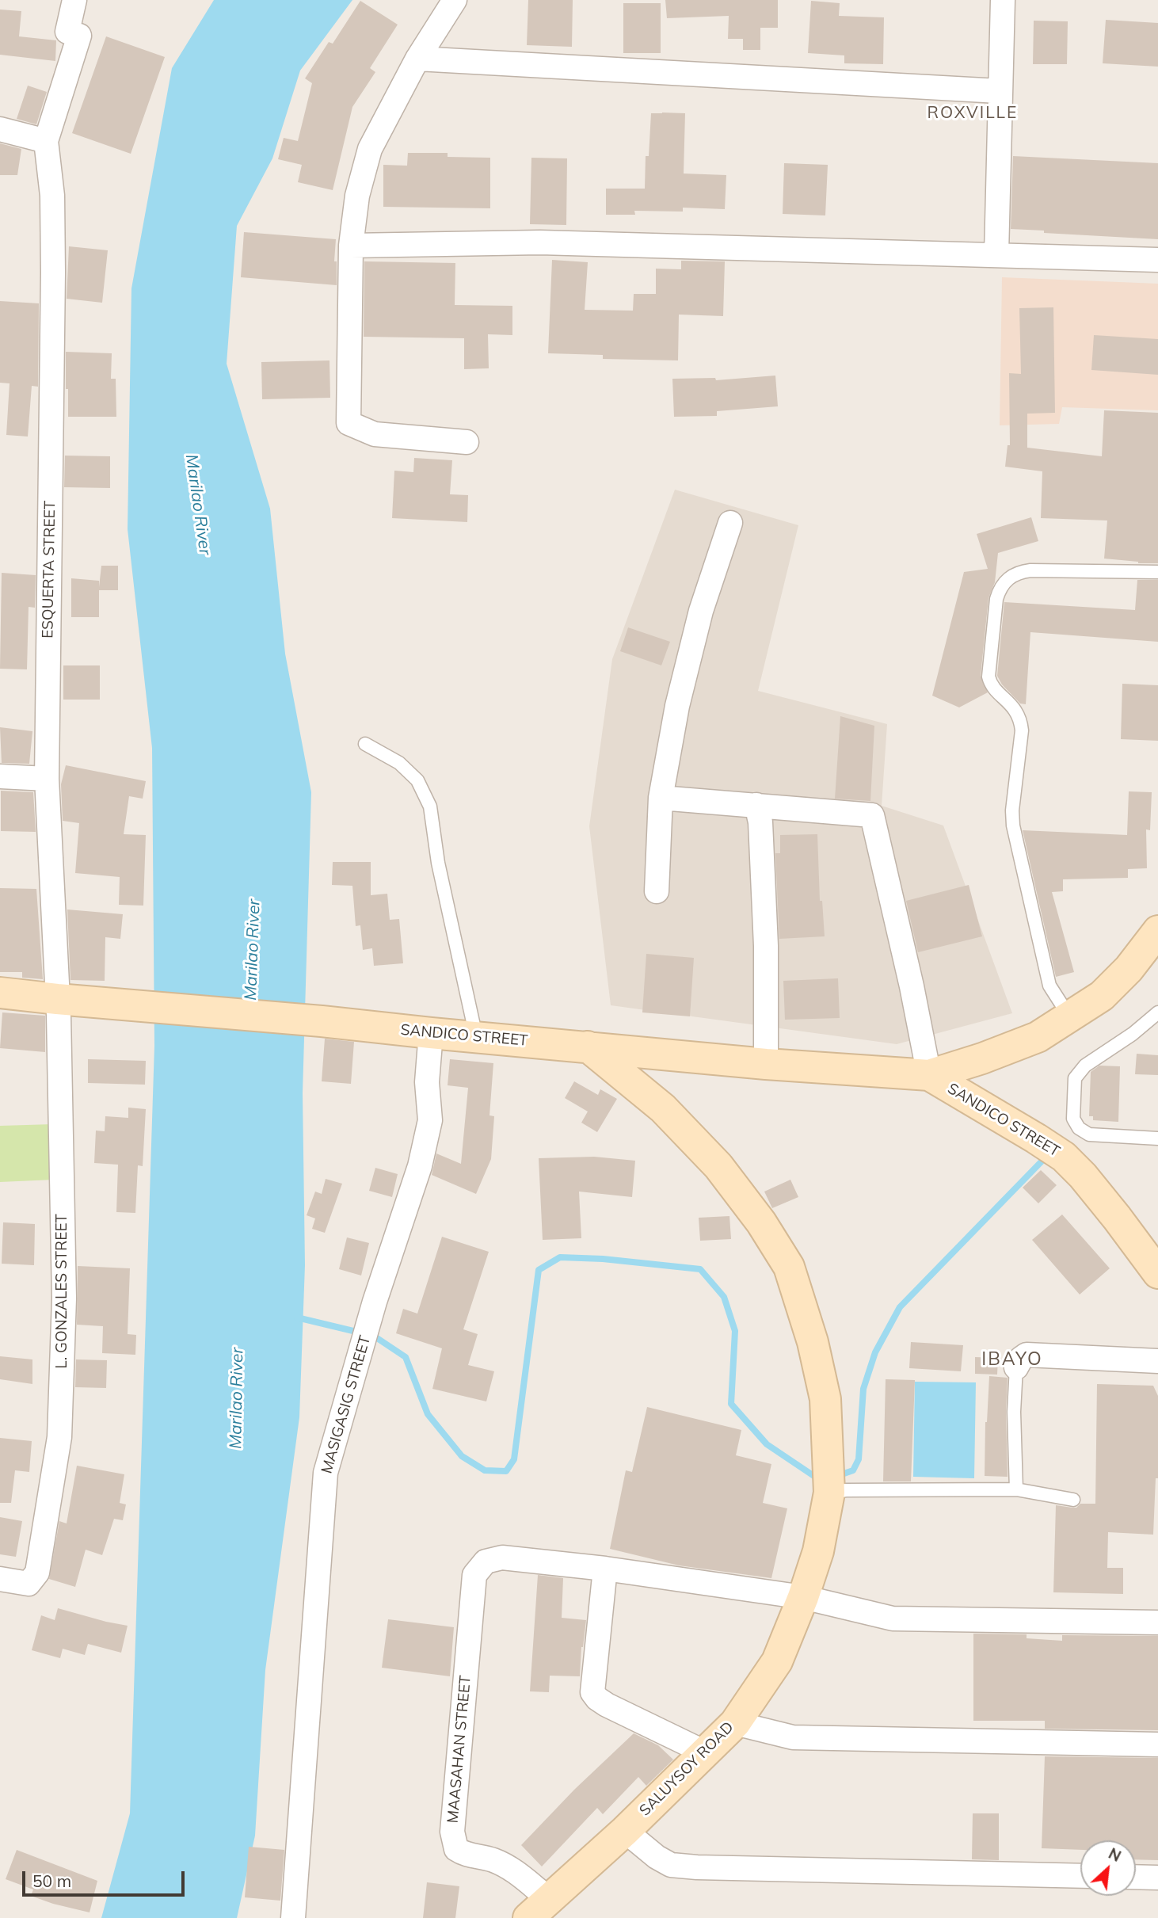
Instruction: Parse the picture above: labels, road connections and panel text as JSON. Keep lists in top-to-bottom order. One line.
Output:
{"streets":{"main road":["SANDICO STREET","SALUYSOY ROAD"],"street":["ESQUERTA STREET","L. GONZALES STREET","MASIGASIG STREET","MAASAHAN STREET"]},"crossings":[["ESQUERTA STREET","SANDICO STREET"],["ESQUERTA STREET","L. GONZALES STREET"],["SANDICO STREET","L. GONZALES STREET"],["SANDICO STREET","MASIGASIG STREET"],["SANDICO STREET","SALUYSOY ROAD"],["MAASAHAN STREET","SALUYSOY ROAD"]],"districts":["ROXVILLE","IBAYO"],"water":["Marilao River"],"scale_bar":"50 m","north":"top right"}
